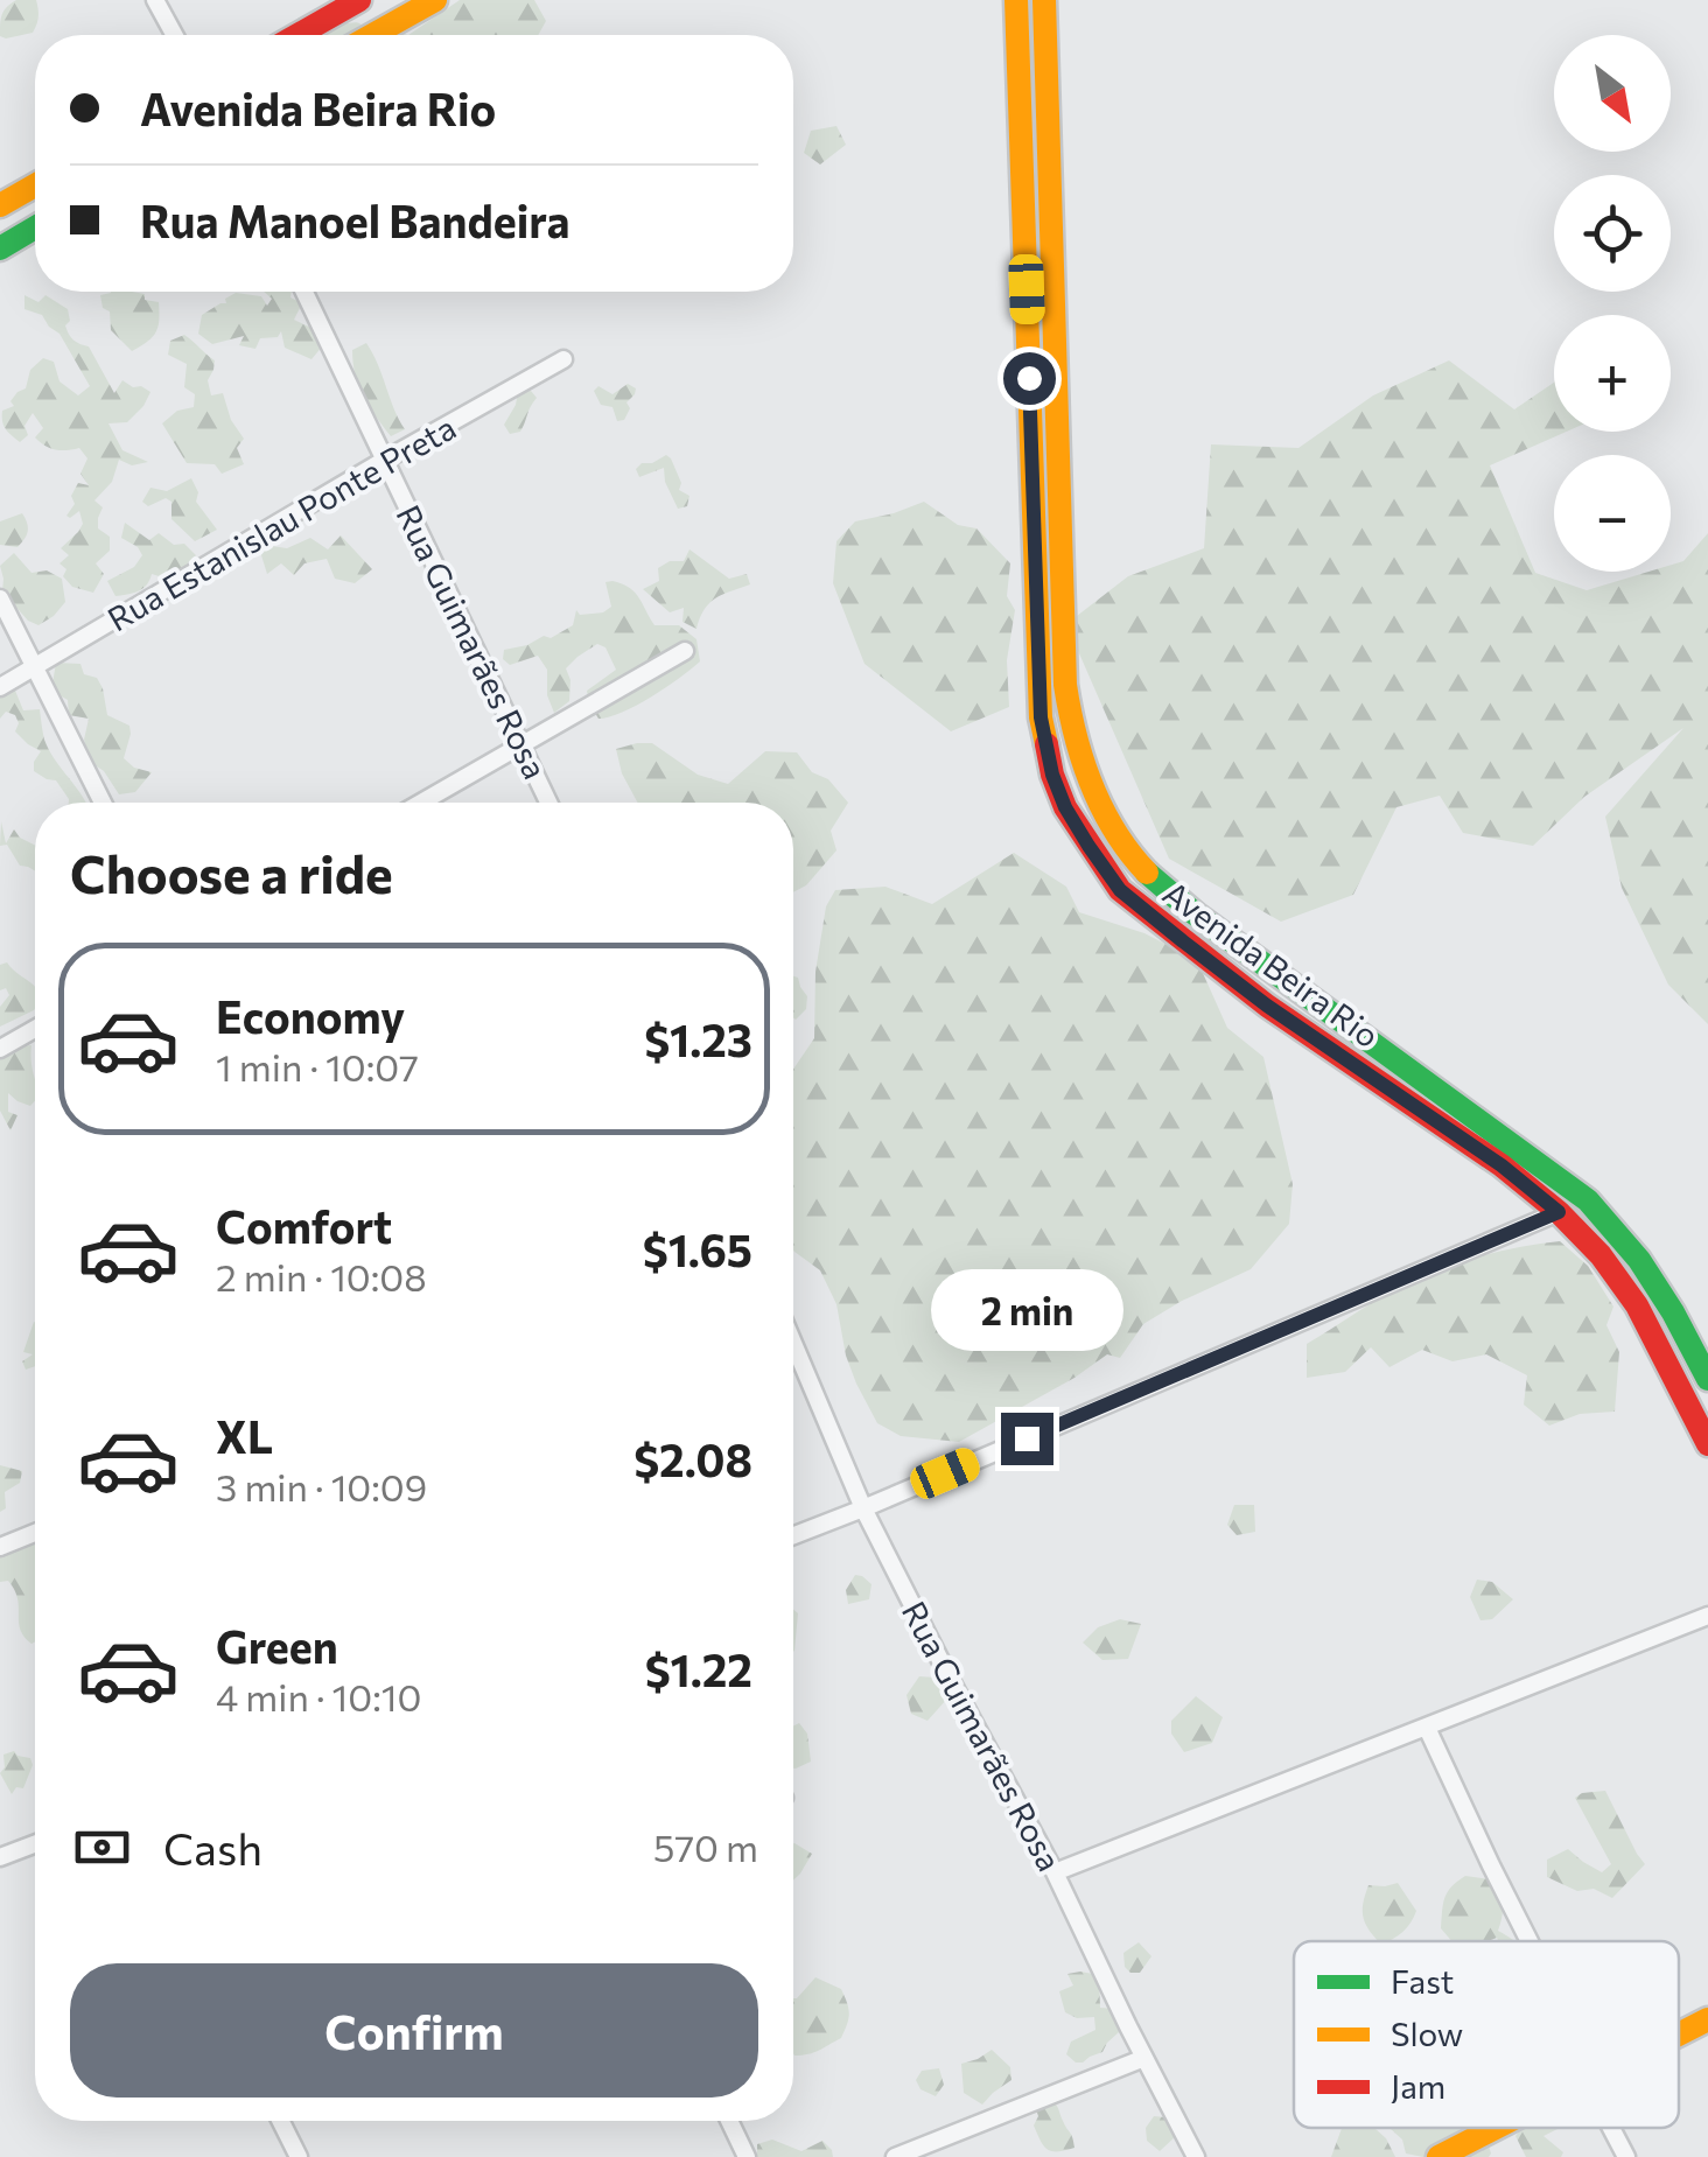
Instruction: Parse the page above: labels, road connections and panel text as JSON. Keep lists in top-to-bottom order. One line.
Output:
{"streets":{"main road":["Avenida Beira Rio"],"street":["Rua Estanislau Ponte Preta","Rua Guimarães Rosa"]},"crossings":[["Rua Estanislau Ponte Preta","Rua Guimarães Rosa"]],"legend":["Fast","Slow","Jam"],"north":"bottom right","page":{"map_buttons":["+","−"],"banner":["Avenida Beira Rio","Rua Manoel Bandeira"],"heading":"Choose a ride","list":[{"name":"Economy","note":"1 min · 10:07","value":"$1.23"},{"name":"Comfort","note":"2 min · 10:08","value":"$1.65"},{"name":"XL","note":"3 min · 10:09","value":"$2.08"},{"name":"Green","note":"4 min · 10:10","value":"$1.22"}],"bubble":"2 min","pay":["Cash","570 m"],"buttons":"Confirm"}}
